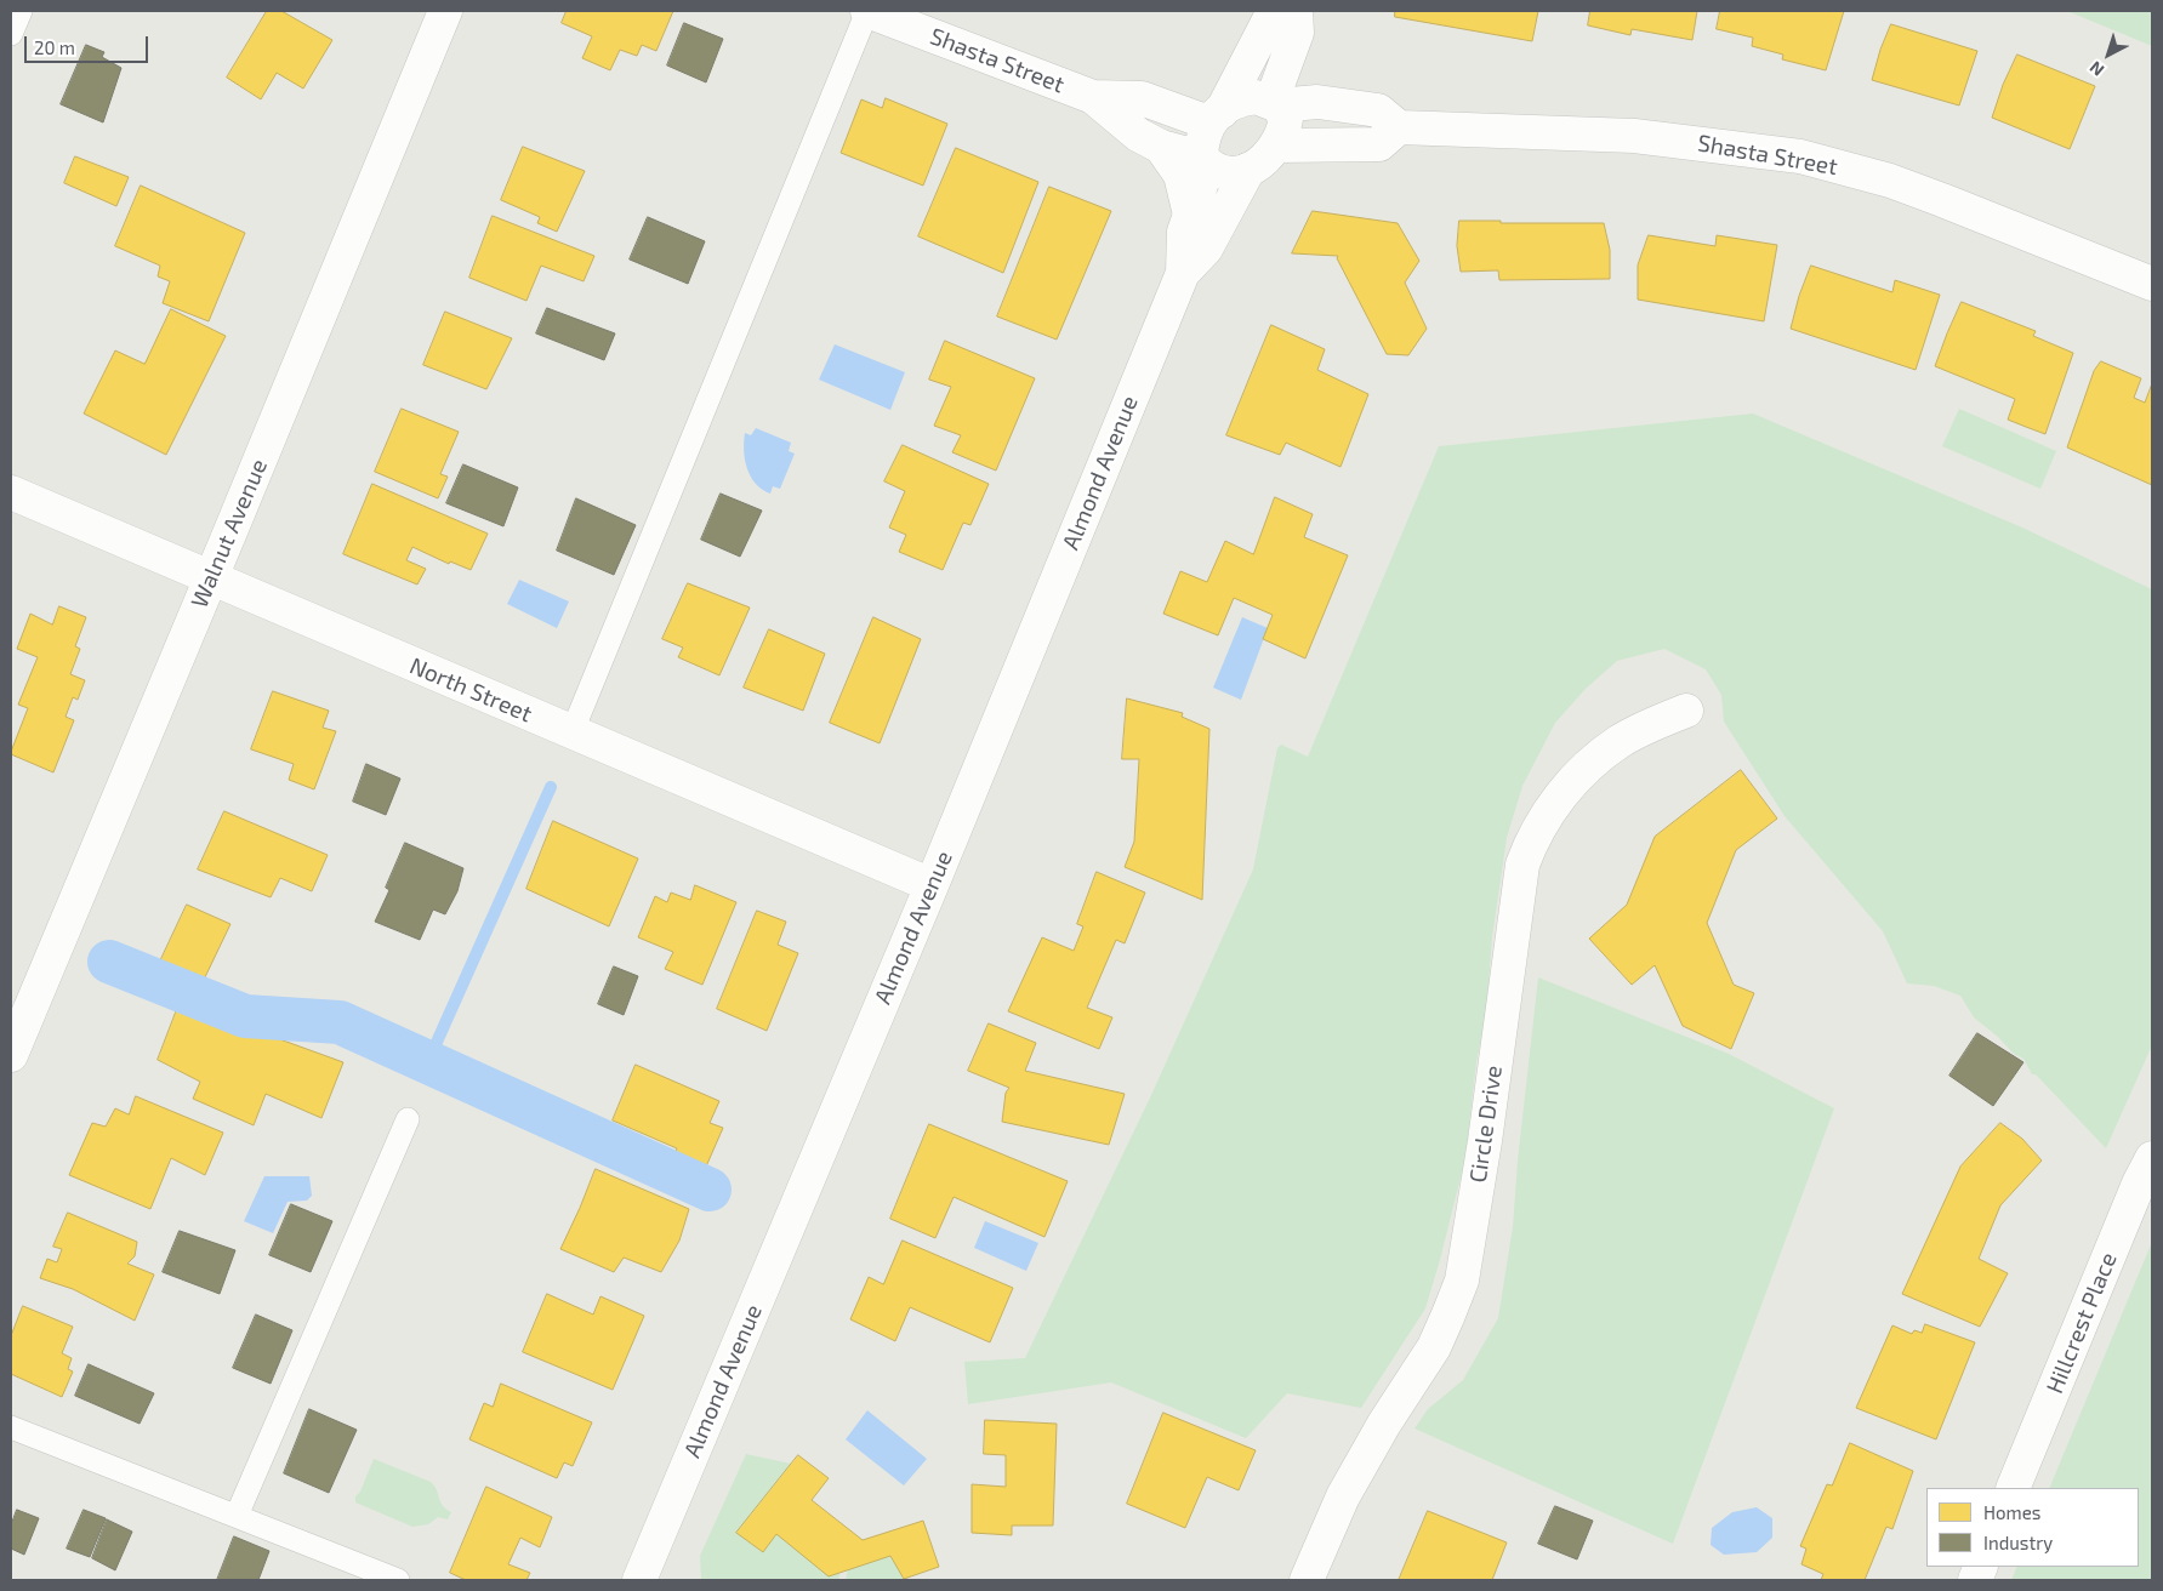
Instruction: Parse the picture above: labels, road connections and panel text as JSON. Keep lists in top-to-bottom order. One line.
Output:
{"streets":{"street":["Shasta Street","Almond Avenue","Walnut Avenue","North Street","Circle Drive","Hillcrest Place"]},"crossings":[["Shasta Street","Almond Avenue"],["Almond Avenue","North Street"],["Walnut Avenue","North Street"]],"legend":["Homes","Industry"],"scale_bar":"20 m","north":"bottom left"}
